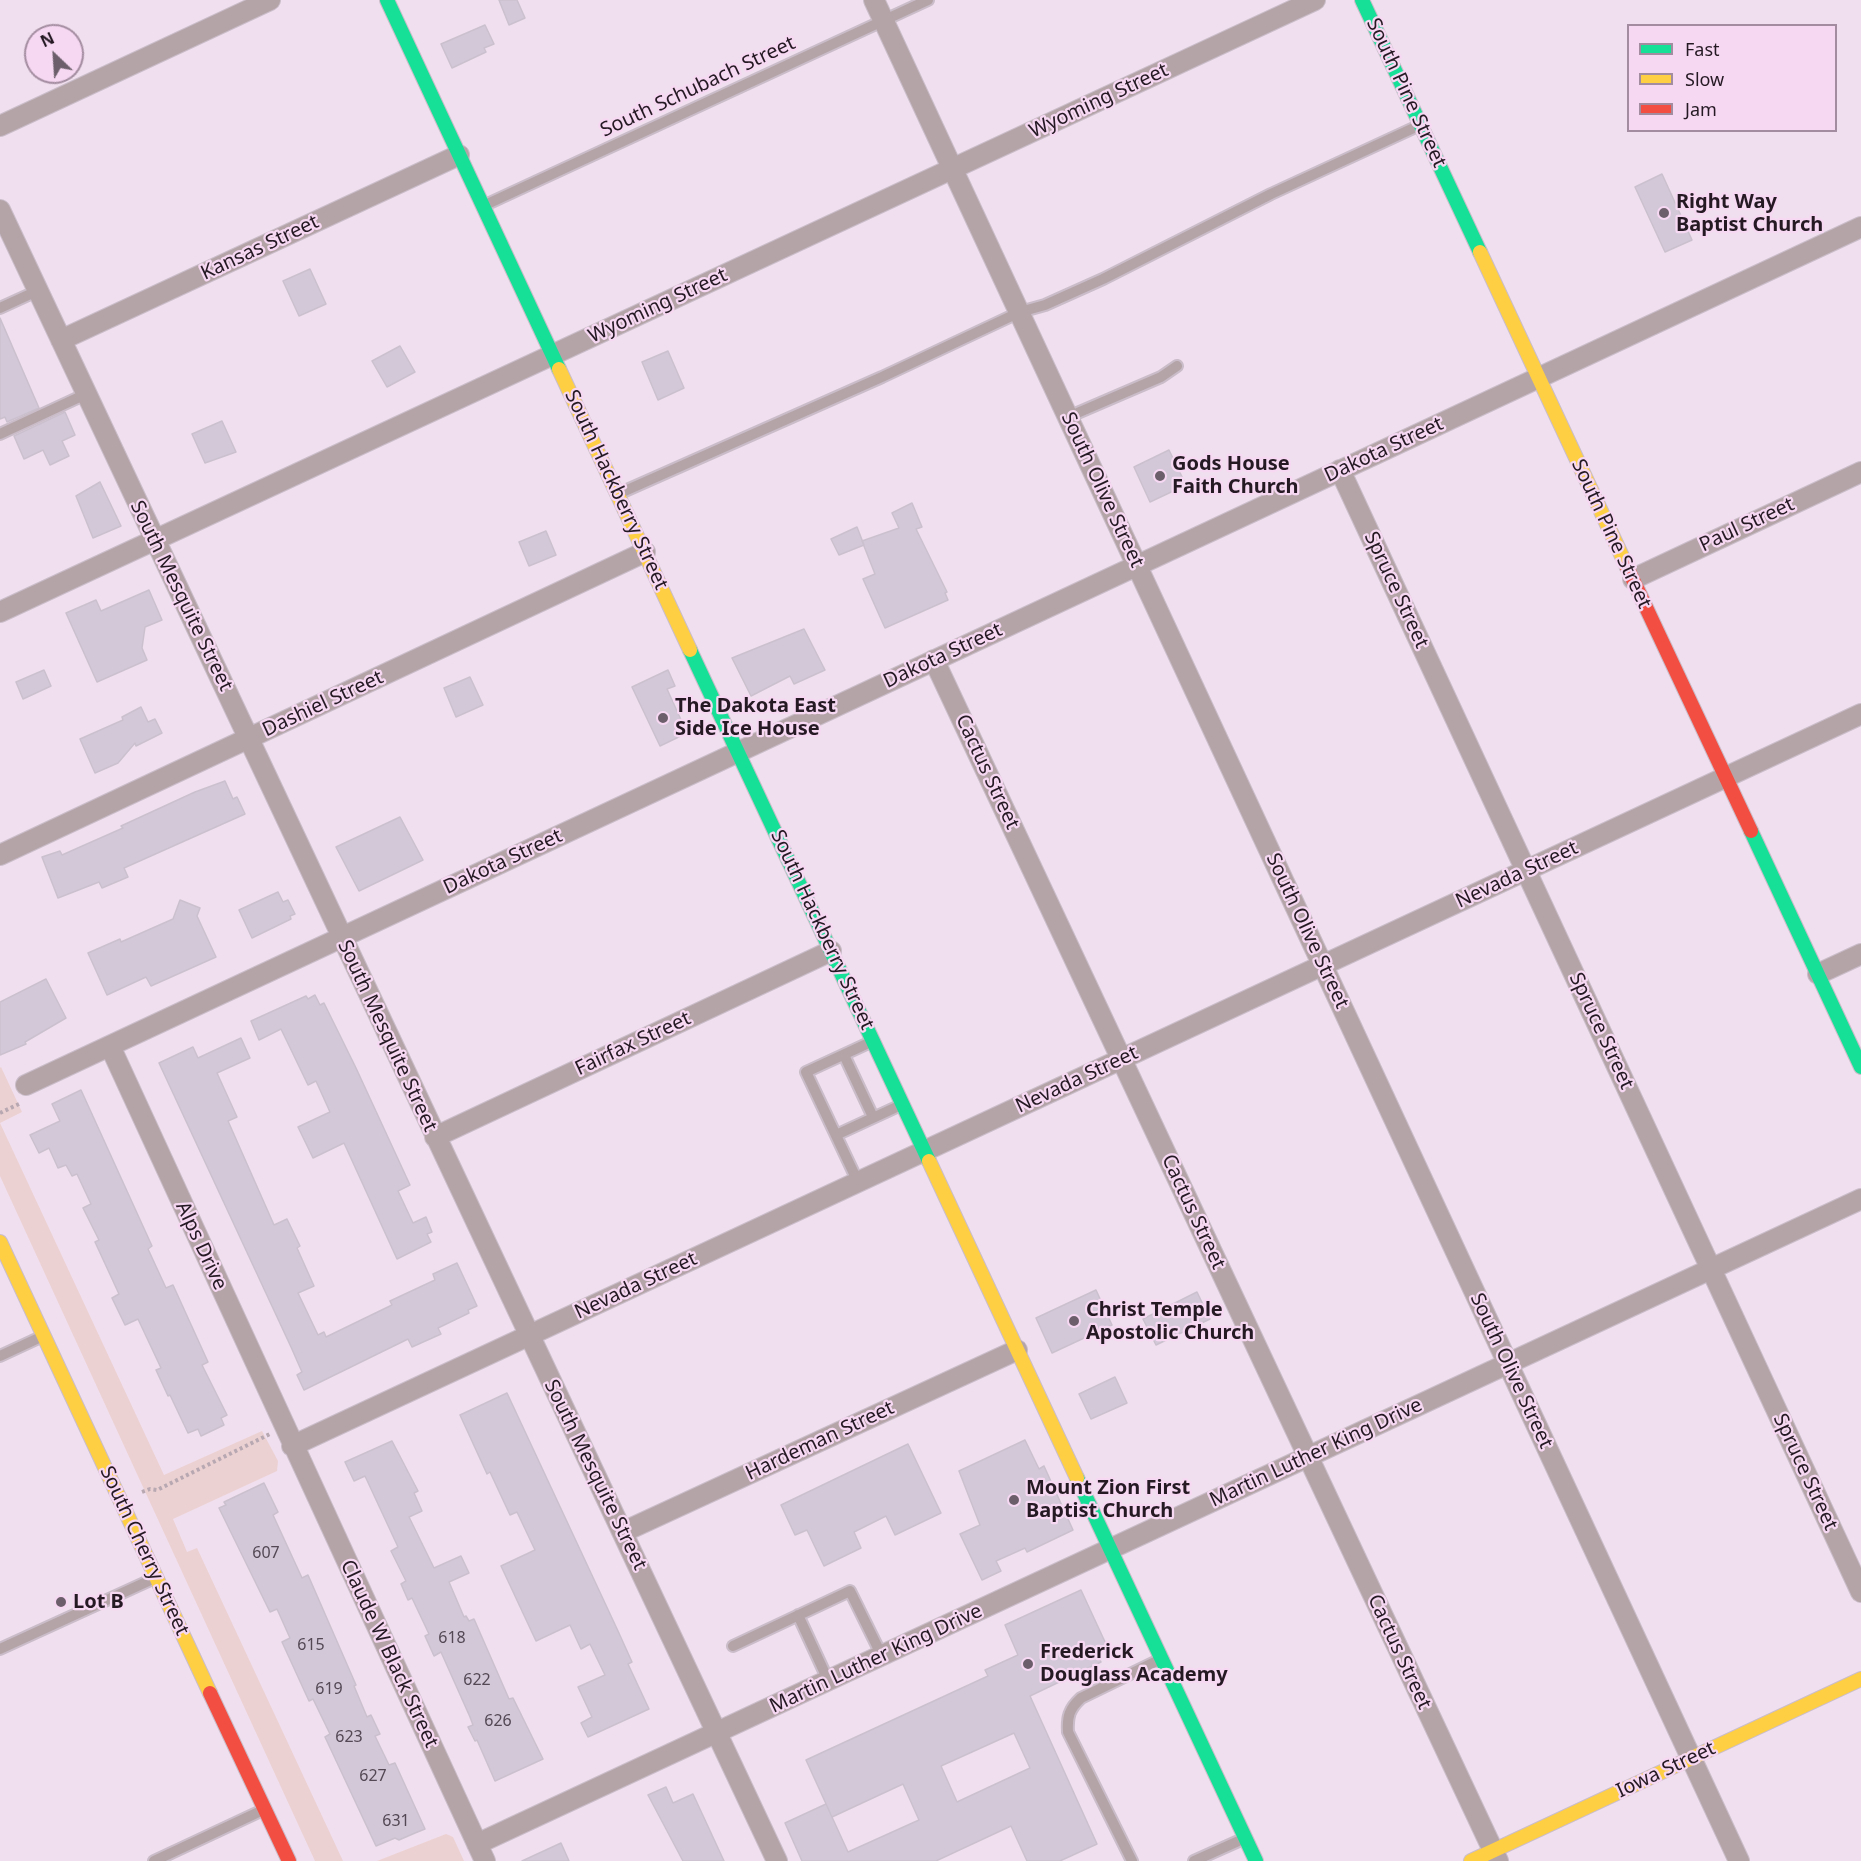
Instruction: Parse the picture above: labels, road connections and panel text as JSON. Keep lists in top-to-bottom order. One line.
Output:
{"streets":{"main road":["South Pine Street","South Hackberry Street","South Cherry Street","Iowa Street"],"street":["Wyoming Street","Kansas Street","Dakota Street","South Olive Street","Paul Street","Spruce Street","South Mesquite Street","Dashiel Street","Cactus Street","Nevada Street","Fairfax Street","Alps Drive","Hardeman Street","Martin Luther King Drive","Claude W Black Street"],"lane":["South Schubach Street"]},"crossings":[["South Schubach Street","South Hackberry Street"],["South Schubach Street","South Olive Street"],["South Pine Street","Dakota Street"],["South Pine Street","Paul Street"],["South Pine Street","Nevada Street"],["Wyoming Street","South Hackberry Street"],["Wyoming Street","South Olive Street"],["Wyoming Street","South Mesquite Street"],["Kansas Street","South Hackberry Street"],["Kansas Street","South Mesquite Street"],["Dakota Street","South Hackberry Street"],["Dakota Street","South Olive Street"],["Dakota Street","Spruce Street"],["Dakota Street","South Mesquite Street"],["Dakota Street","Cactus Street"],["Dakota Street","Alps Drive"],["South Hackberry Street","Dashiel Street"],["South Hackberry Street","Nevada Street"],["South Hackberry Street","Fairfax Street"],["South Hackberry Street","Hardeman Street"],["South Hackberry Street","Martin Luther King Drive"],["South Olive Street","Nevada Street"],["South Olive Street","Martin Luther King Drive"],["South Olive Street","Iowa Street"],["Spruce Street","Nevada Street"],["Spruce Street","Martin Luther King Drive"],["South Mesquite Street","Dashiel Street"],["South Mesquite Street","Nevada Street"],["South Mesquite Street","Fairfax Street"],["South Mesquite Street","Hardeman Street"],["South Mesquite Street","Martin Luther King Drive"],["Cactus Street","Nevada Street"],["Cactus Street","Martin Luther King Drive"],["Cactus Street","Iowa Street"],["Nevada Street","Alps Drive"],["Nevada Street","Claude W Black Street"],["Alps Drive","Claude W Black Street"],["Martin Luther King Drive","Claude W Black Street"]],"places":["Right Way Baptist Church","Gods House Faith Church","The Dakota East Side Ice House","Christ Temple Apostolic Church","Mount Zion First Baptist Church","Lot B","Frederick Douglass Academy"],"house_numbers":["607","618","615","622","619","626","623","627","631"],"legend":["Fast","Slow","Jam"],"north":"top left"}
